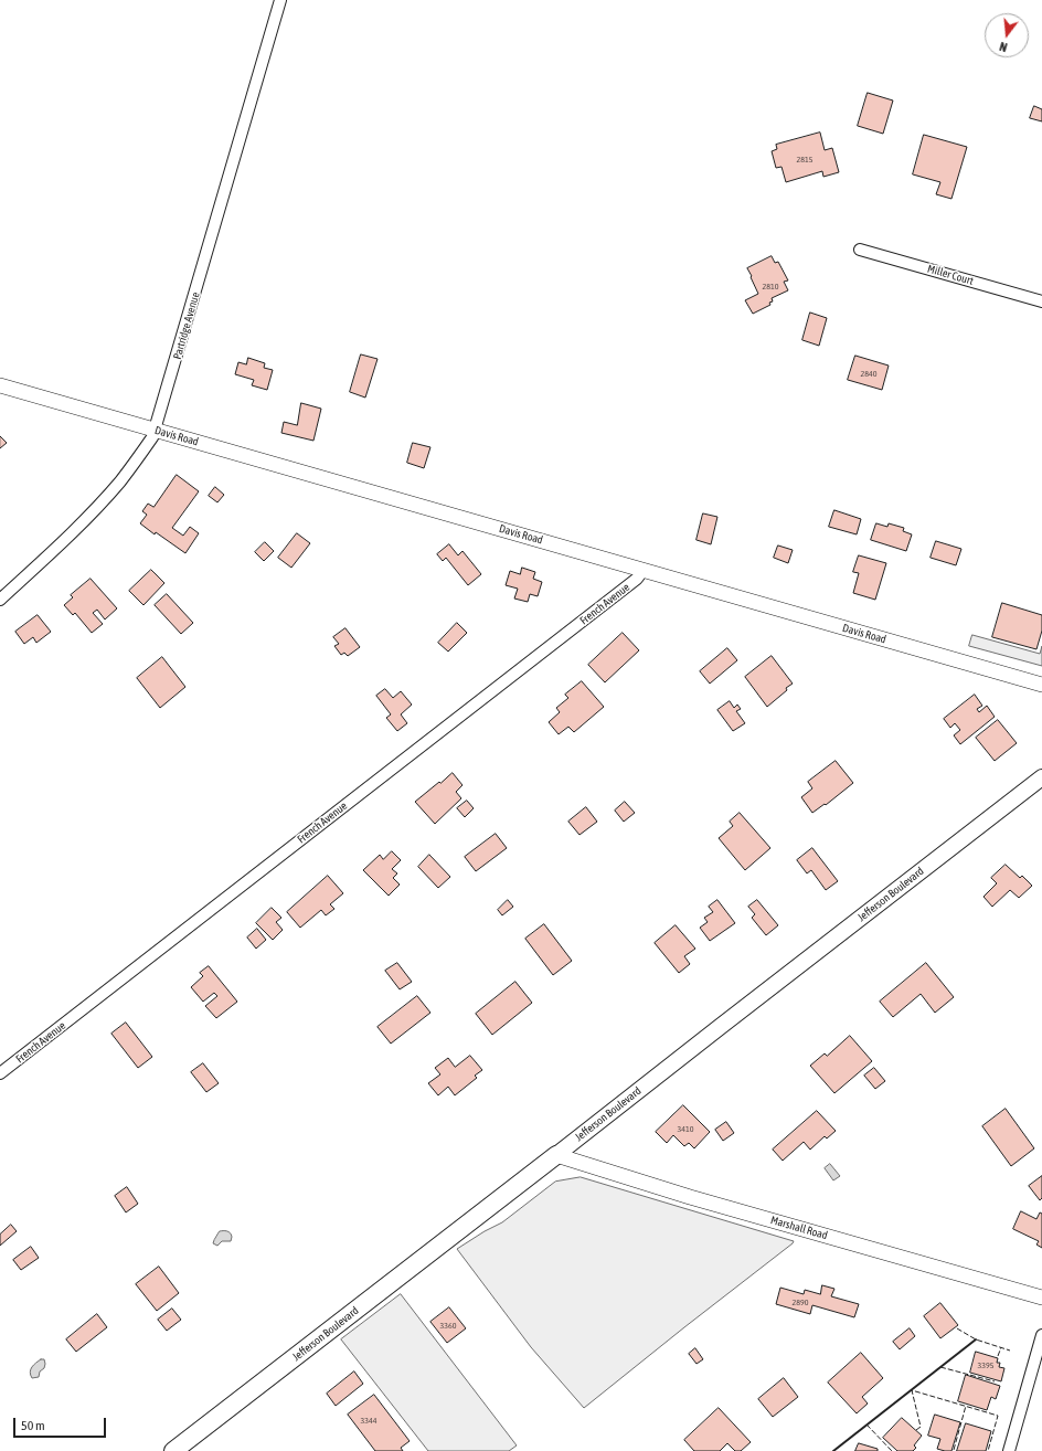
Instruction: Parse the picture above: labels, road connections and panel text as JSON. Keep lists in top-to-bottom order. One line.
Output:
{"streets":{"main road":["Jefferson Boulevard"],"street":["Miller Court","Partridge Avenue","Davis Road","French Avenue","Marshall Road"]},"crossings":[["Partridge Avenue","Davis Road"],["Davis Road","French Avenue"],["Jefferson Boulevard","Marshall Road"]],"house_numbers":["2815","2810","2840","3410","2890","3360","3395","3344"],"scale_bar":"50 m","north":"bottom"}
